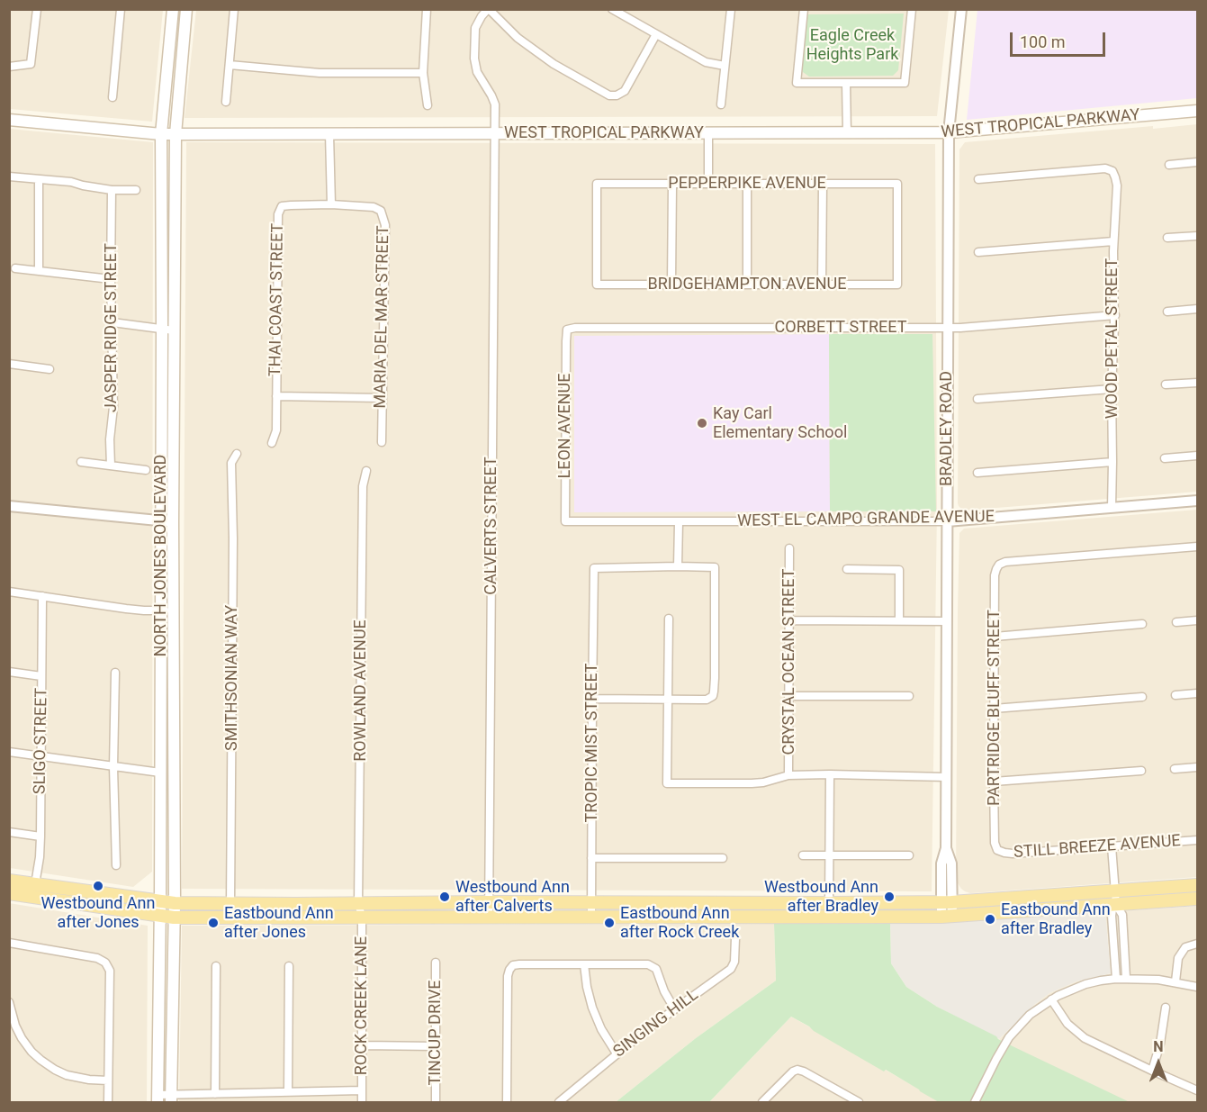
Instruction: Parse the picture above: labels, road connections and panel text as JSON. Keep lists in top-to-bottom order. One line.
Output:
{"streets":{"main road":["WEST TROPICAL PARKWAY","NORTH JONES BOULEVARD"],"street":["PEPPERPIKE AVENUE","BRIDGEHAMPTON AVENUE","THAI COAST STREET","MARIA DEL MAR STREET","JASPER RIDGE STREET","CORBETT STREET","WOOD PETAL STREET","LEON AVENUE","BRADLEY ROAD","WEST EL CAMPO GRANDE AVENUE","CALVERTS STREET","CRYSTAL OCEAN STREET","SMITHSONIAN WAY","ROWLAND AVENUE","PARTRIDGE BLUFF STREET","SLIGO STREET","TROPIC MIST STREET","STILL BREEZE AVENUE","ROCK CREEK LANE","SINGING HILL","TINCUP DRIVE"]},"crossings":[["WEST TROPICAL PARKWAY","BRADLEY ROAD"],["WEST TROPICAL PARKWAY","CALVERTS STREET"],["WEST TROPICAL PARKWAY","NORTH JONES BOULEVARD"],["PEPPERPIKE AVENUE","BRIDGEHAMPTON AVENUE"],["THAI COAST STREET","MARIA DEL MAR STREET"],["CORBETT STREET","WOOD PETAL STREET"],["CORBETT STREET","LEON AVENUE"],["CORBETT STREET","BRADLEY ROAD"],["WOOD PETAL STREET","WEST EL CAMPO GRANDE AVENUE"],["LEON AVENUE","WEST EL CAMPO GRANDE AVENUE"],["BRADLEY ROAD","WEST EL CAMPO GRANDE AVENUE"],["ROWLAND AVENUE","ROCK CREEK LANE"],["PARTRIDGE BLUFF STREET","STILL BREEZE AVENUE"]],"parks":["Eagle Creek Heights Park"],"places":["Kay Carl Elementary School","Westbound Ann after Jones","Westbound Ann after Calverts","Westbound Ann after Bradley","Eastbound Ann after Bradley","Eastbound Ann after Jones","Eastbound Ann after Rock Creek"],"scale_bar":"100 m","north":"top"}
